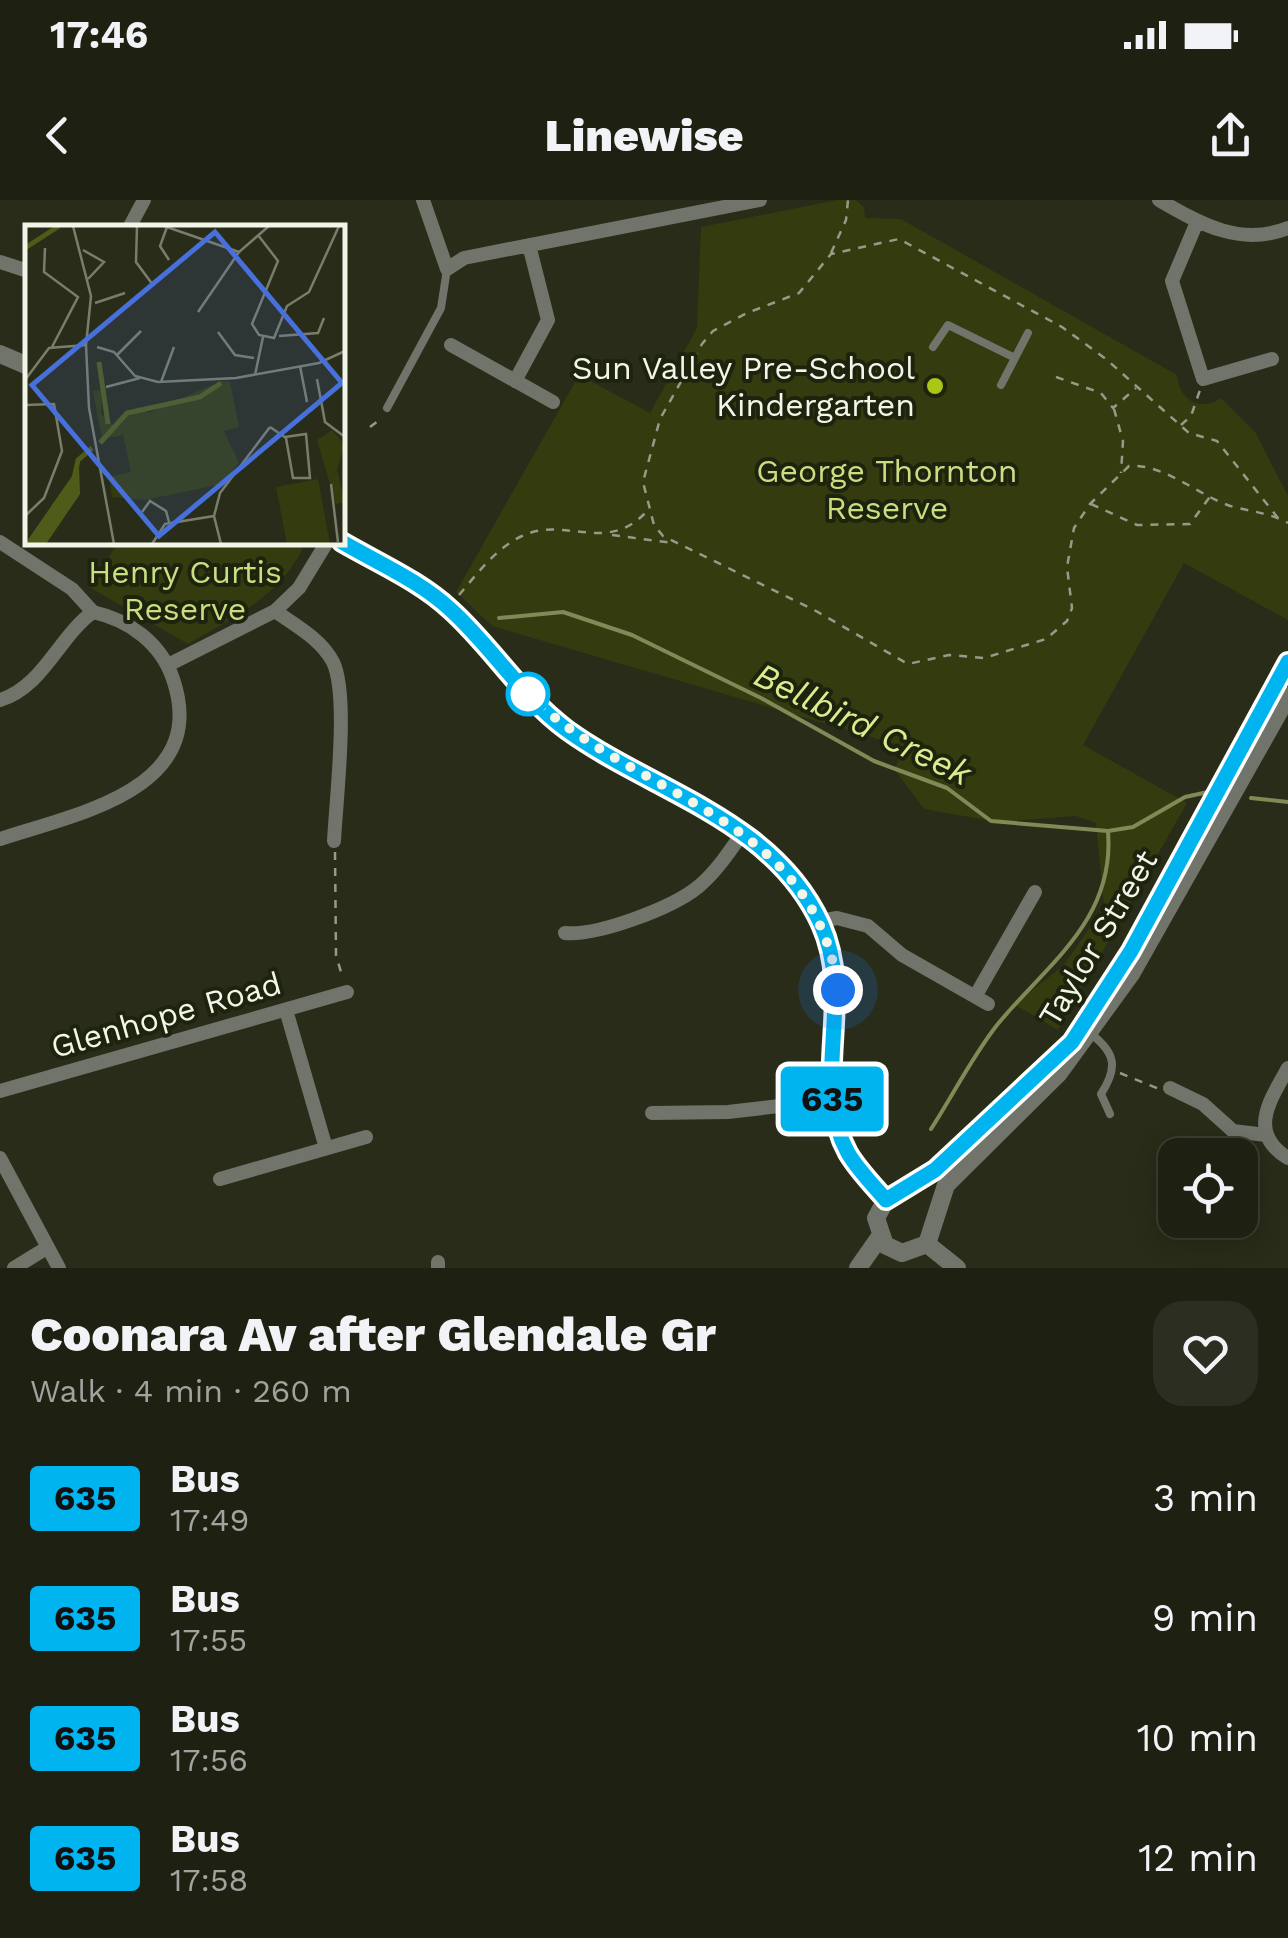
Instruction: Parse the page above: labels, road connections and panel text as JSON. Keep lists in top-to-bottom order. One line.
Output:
{"streets":{"street":["Taylor Street","Glenhope Road"]},"water":["Bellbird Creek"],"parks":["George Thornton Reserve","Henry Curtis Reserve"],"places":["Sun Valley Pre-School Kindergarten"],"lines":["bus line 635"],"page":{"status":"17:46","header":"Linewise","on_map":"635","heading":["Coonara Av after Glendale Gr","Walk · 4 min · 260 m"],"list":[{"mark":"635","name":"Bus","note":"17:49","value":"3 min"},{"mark":"635","name":"Bus","note":"17:55","value":"9 min"},{"mark":"635","name":"Bus","note":"17:56","value":"10 min"},{"mark":"635","name":"Bus","note":"17:58","value":"12 min"}]}}
